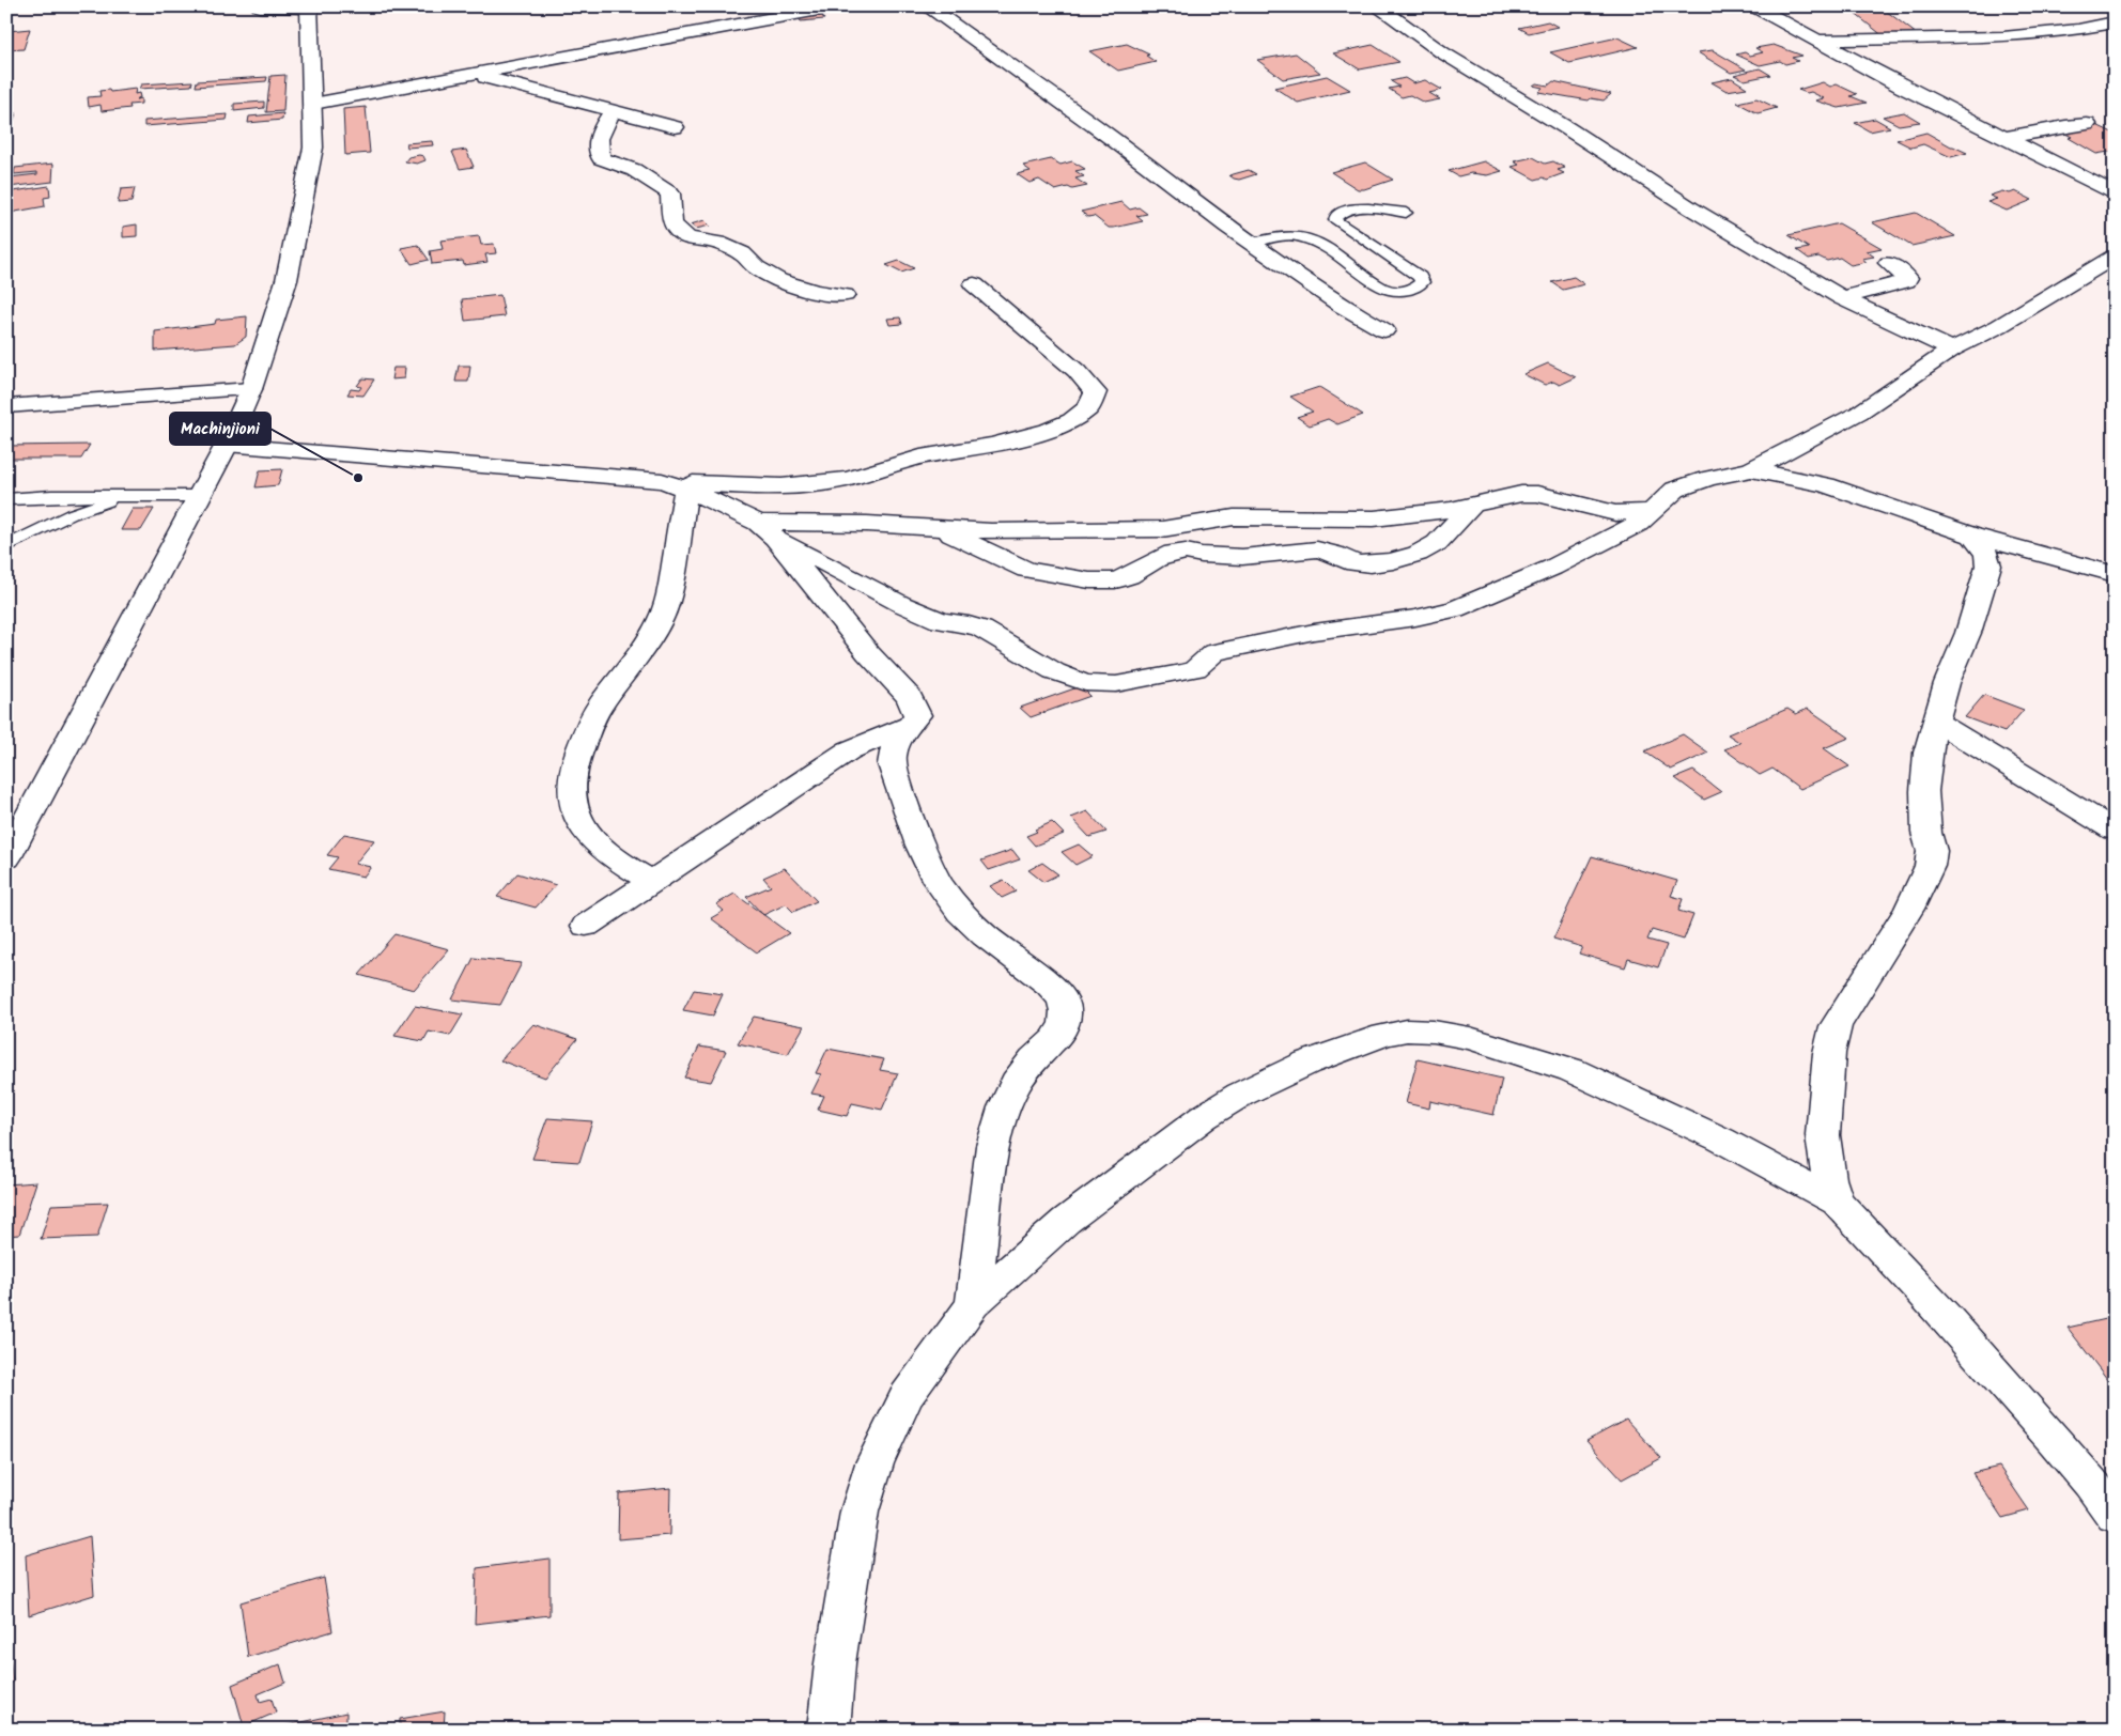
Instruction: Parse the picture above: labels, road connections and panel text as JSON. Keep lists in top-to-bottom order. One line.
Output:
{"places":["Machinjioni"]}
